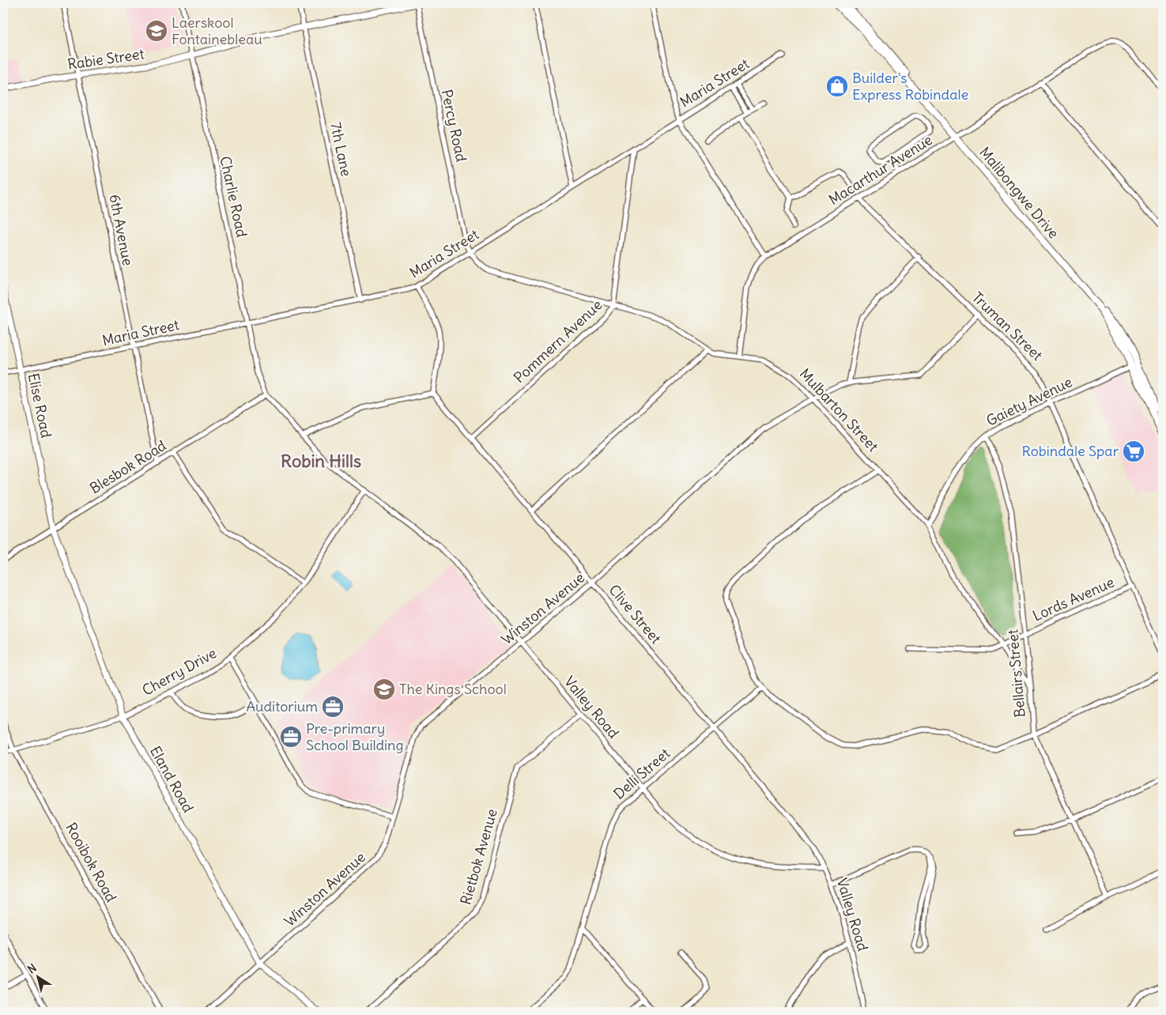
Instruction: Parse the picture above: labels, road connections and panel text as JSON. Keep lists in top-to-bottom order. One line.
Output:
{"streets":{"main road":["Malibongwe Drive"],"street":["Rabie Street","Maria Street","Percy Road","7th Lane","Macarthur Avenue","Charlie Road","6th Avenue","Truman Street","Pommern Avenue","Gaiety Avenue","Elise Road","Mulbarton Street","Blesbok Road","Lords Avenue","Winston Avenue","Clive Street","Cherry Drive","Bellairs Street","Valley Road","Delli Street","Eland Road","Rietbok Avenue","Rooibok Road"]},"crossings":[["Rabie Street","Percy Road"],["Rabie Street","7th Lane"],["Rabie Street","Charlie Road"],["Rabie Street","6th Avenue"],["Maria Street","Percy Road"],["Maria Street","7th Lane"],["Maria Street","Charlie Road"],["Maria Street","6th Avenue"],["Maria Street","Pommern Avenue"],["Maria Street","Elise Road"],["Maria Street","Mulbarton Street"],["Percy Road","Mulbarton Street"],["Macarthur Avenue","Malibongwe Drive"],["Macarthur Avenue","Truman Street"],["Macarthur Avenue","Mulbarton Street"],["Malibongwe Drive","Gaiety Avenue"],["Charlie Road","Blesbok Road"],["Charlie Road","Valley Road"],["6th Avenue","Blesbok Road"],["Truman Street","Gaiety Avenue"],["Truman Street","Lords Avenue"],["Truman Street","Winston Avenue"],["Pommern Avenue","Mulbarton Street"],["Pommern Avenue","Clive Street"],["Gaiety Avenue","Mulbarton Street"],["Gaiety Avenue","Bellairs Street"],["Elise Road","Blesbok Road"],["Elise Road","Eland Road"],["Mulbarton Street","Lords Avenue"],["Mulbarton Street","Winston Avenue"],["Mulbarton Street","Bellairs Street"],["Blesbok Road","Valley Road"],["Blesbok Road","Eland Road"],["Lords Avenue","Bellairs Street"],["Winston Avenue","Clive Street"],["Winston Avenue","Valley Road"],["Winston Avenue","Eland Road"],["Clive Street","Valley Road"],["Clive Street","Delli Street"],["Cherry Drive","Valley Road"],["Cherry Drive","Eland Road"],["Cherry Drive","Rooibok Road"],["Valley Road","Delli Street"],["Valley Road","Rietbok Avenue"]],"districts":["Robin Hills"],"places":{"school or university":["Laerskool Fontainebleau","The Kings School"],"shop":["Builder's Express Robindale"],"supermarket":["Robindale Spar"],"office":["Auditorium","Pre-primary School Building"]},"north":"top left"}
